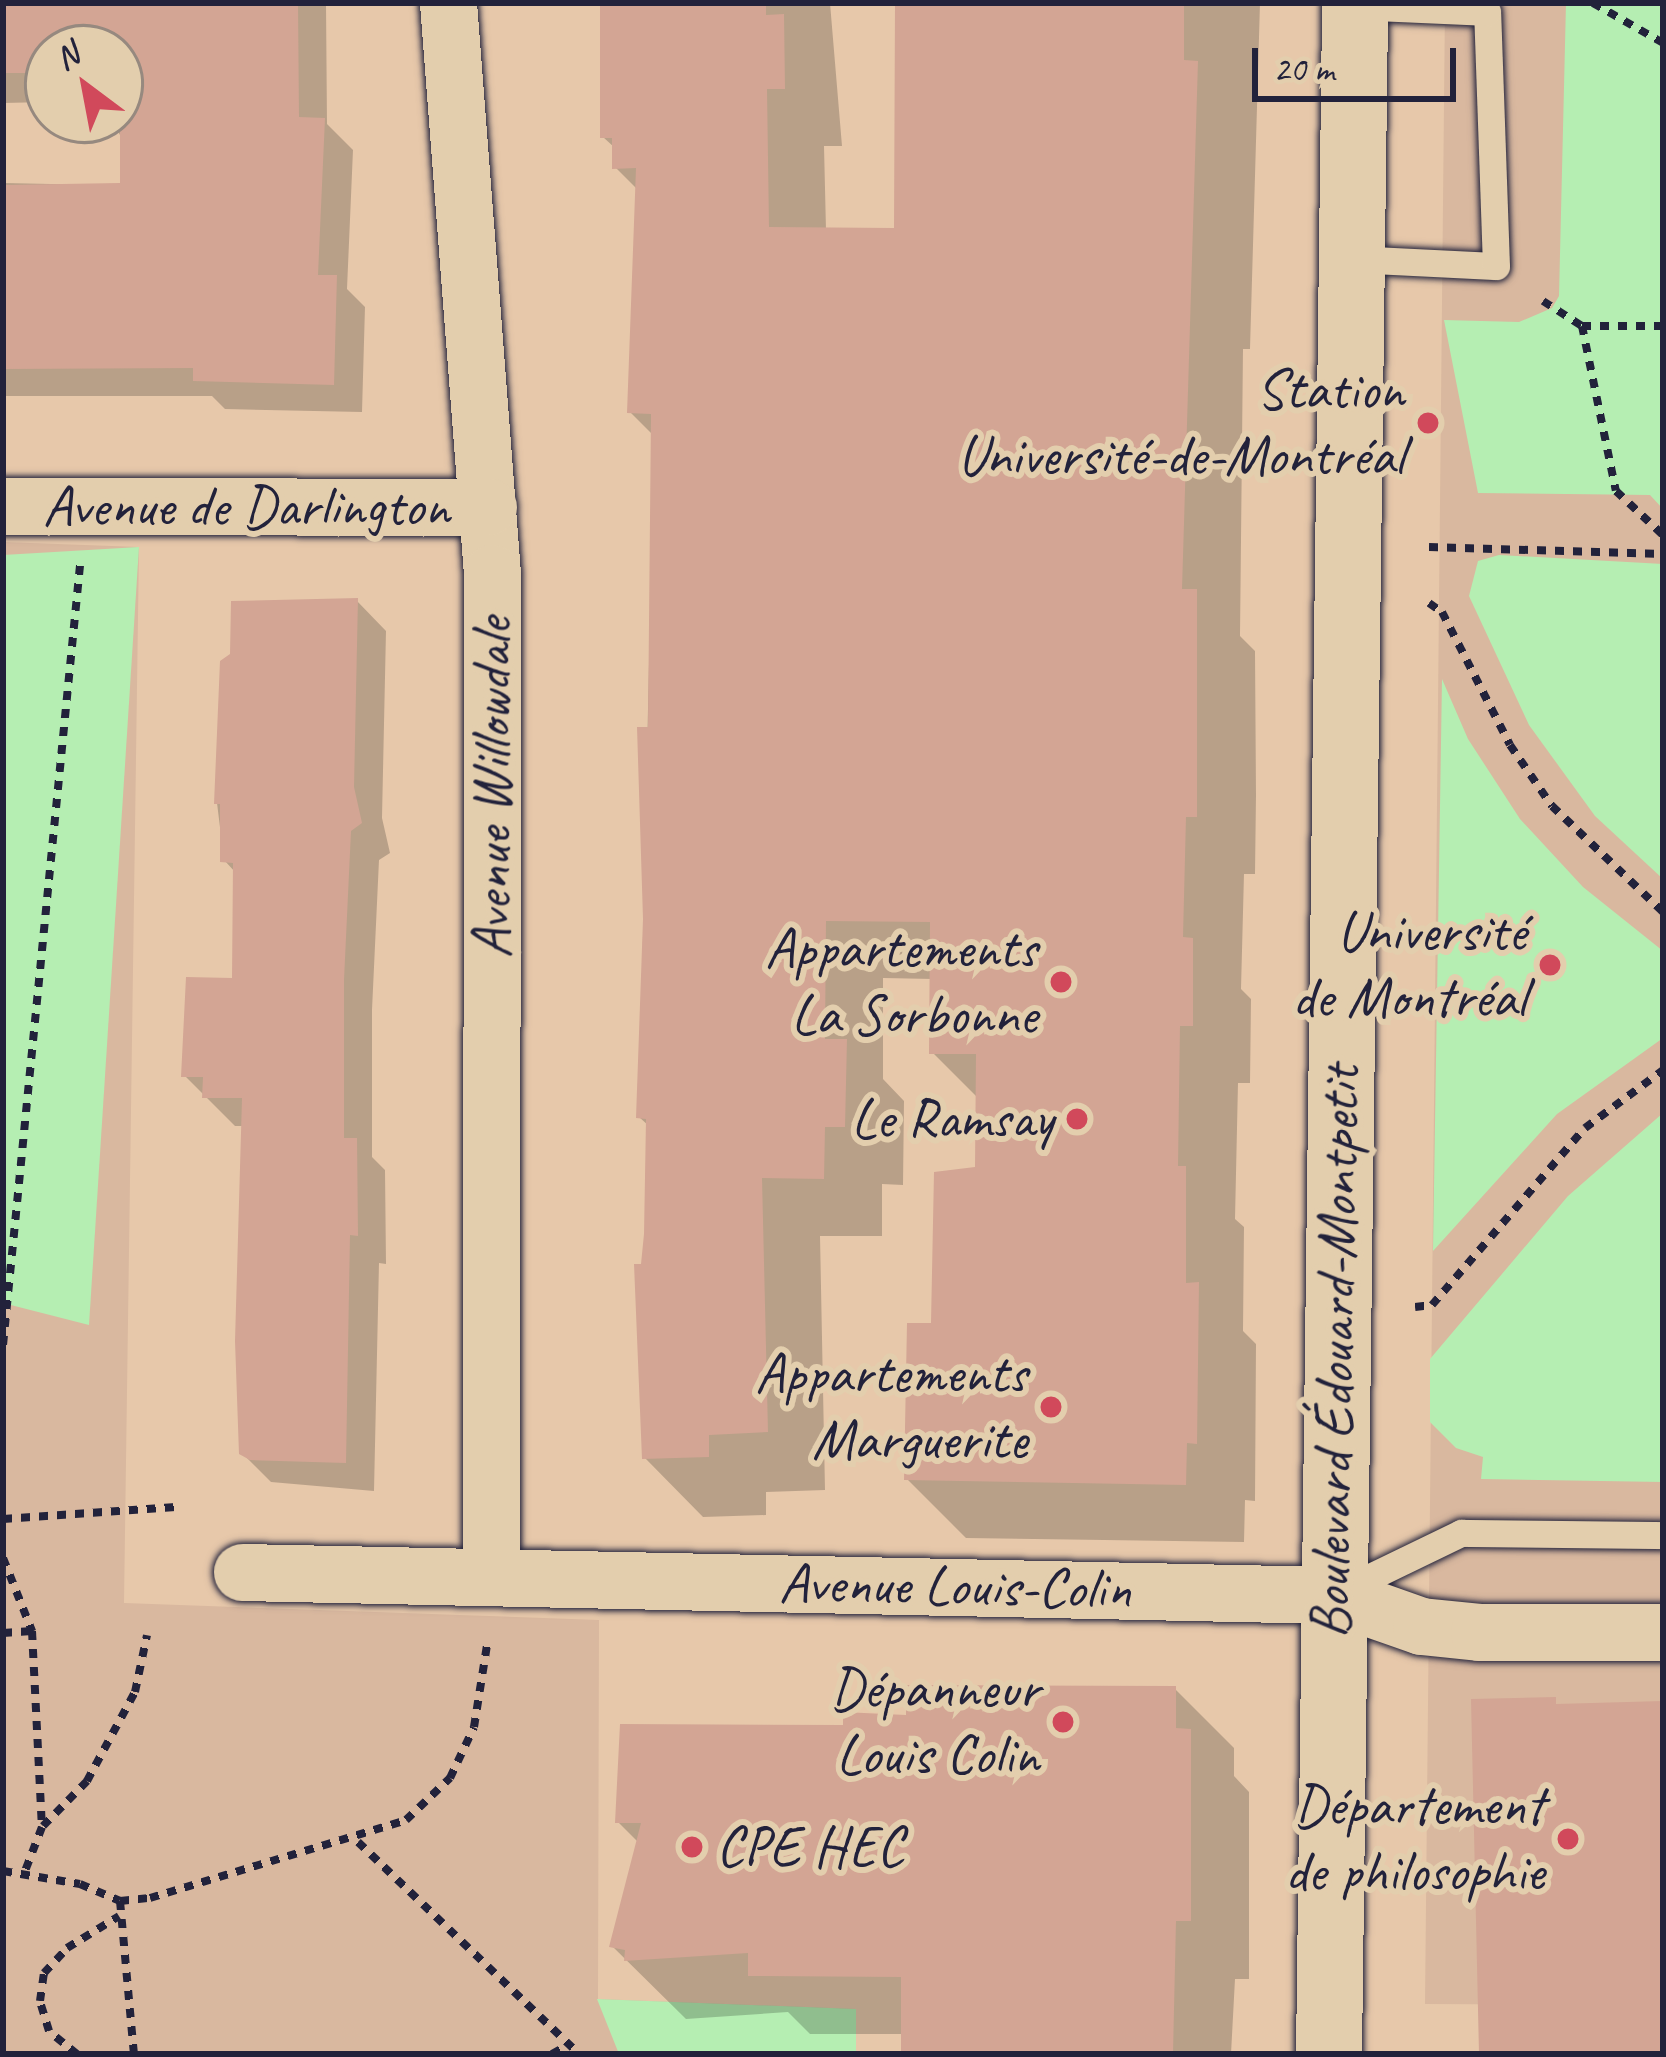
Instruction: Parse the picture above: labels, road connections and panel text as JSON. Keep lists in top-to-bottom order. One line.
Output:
{"streets":{"street":["Avenue de Darlington","Avenue Willowdale","Boulevard Édouard-Montpetit","Avenue Louis-Colin"]},"crossings":[["Avenue de Darlington","Avenue Willowdale"],["Avenue Willowdale","Avenue Louis-Colin"],["Boulevard Édouard-Montpetit","Avenue Louis-Colin"]],"places":["Station Université-de-Montréal","Université de Montréal","Appartements La Sorbonne","Le Ramsay","Appartements Marguerite","Dépanneur Louis Colin","Département de philosophie","CPE HEC"],"scale_bar":"20 m","north":"top left"}
